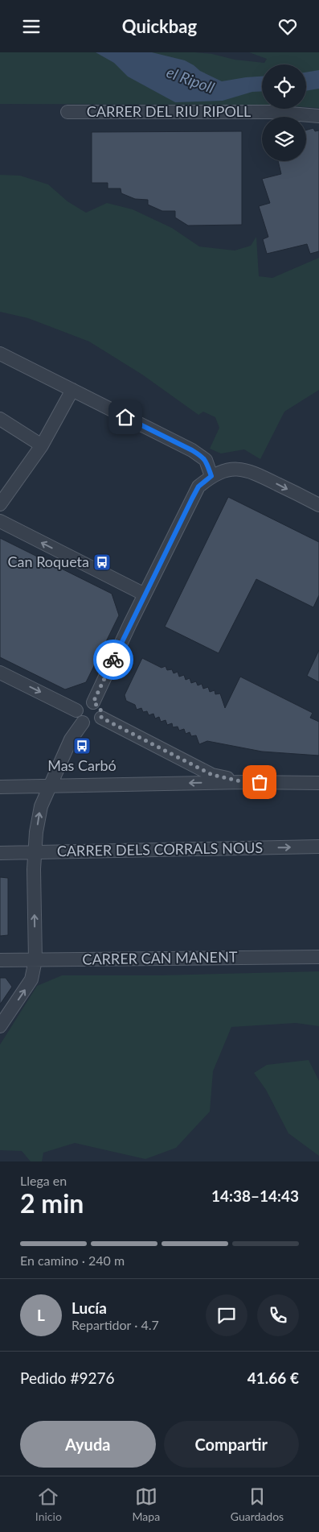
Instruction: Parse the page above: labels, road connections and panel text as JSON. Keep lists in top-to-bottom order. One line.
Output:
{"streets":{"street":["CARRER DEL RIU RIPOLL","CARRER DELS CORRALS NOUS","CARRER CAN MANENT"]},"water":["el Ripoll"],"places":{"bus stop":["Can Roqueta","Mas Carbó"]},"page":{"header":"Quickbag","heading":["2 min","Llega en","14:38–14:43"],"panel":["Lucía","Repartidor · 4.7","Pedido #9276","41.66 €"],"bar":"En camino · 240 m","round":"L","buttons":["Ayuda","Compartir"],"tabs":["Inicio","Mapa","Guardados"]}}
